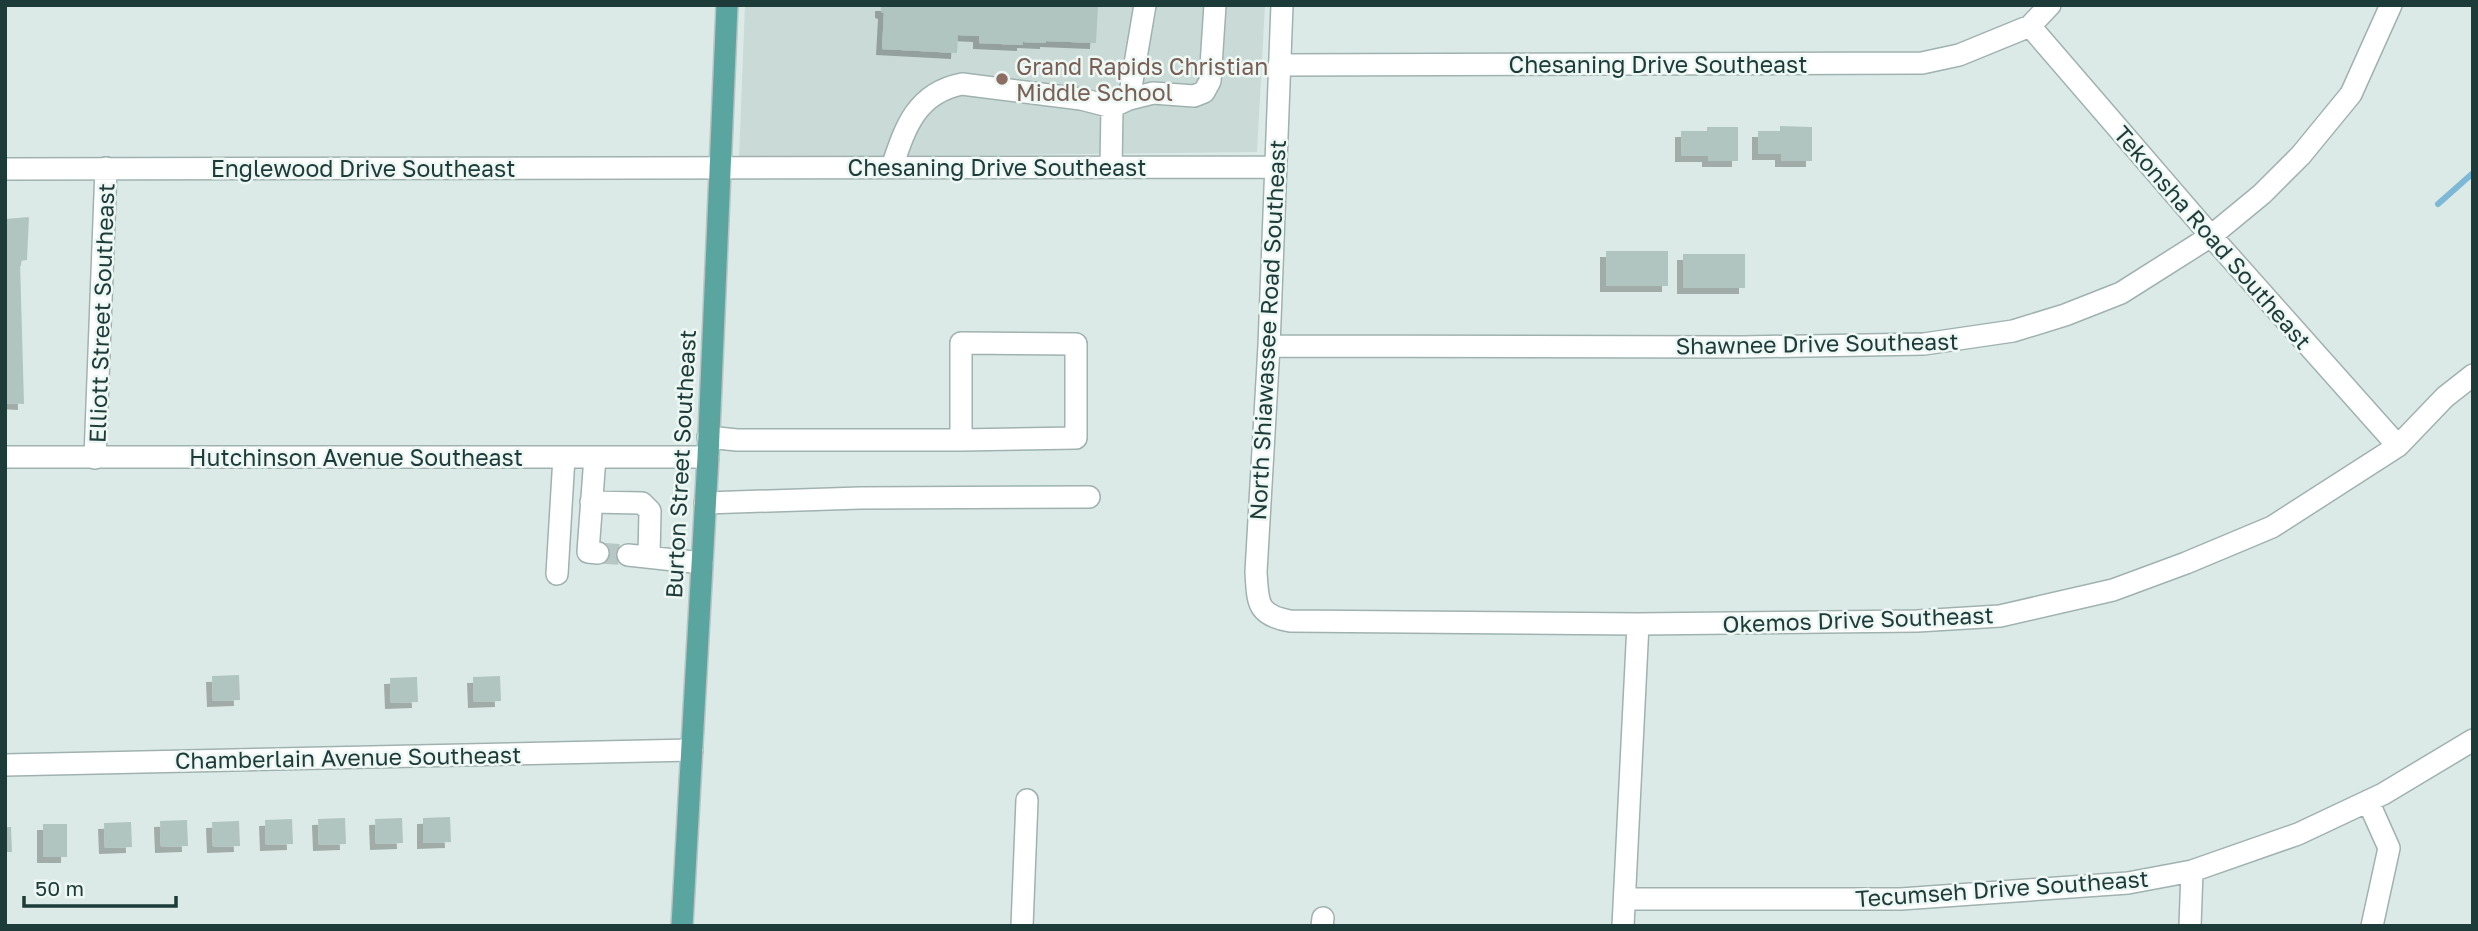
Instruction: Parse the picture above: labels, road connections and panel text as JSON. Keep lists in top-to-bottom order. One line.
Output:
{"streets":{"main road":["Burton Street Southeast"],"street":["Chesaning Drive Southeast","Englewood Drive Southeast","Tekonsha Road Southeast","Elliott Street Southeast","North Shiawassee Road Southeast","Shawnee Drive Southeast","Hutchinson Avenue Southeast","Okemos Drive Southeast","Chamberlain Avenue Southeast","Tecumseh Drive Southeast"]},"crossings":[["Chesaning Drive Southeast","Englewood Drive Southeast"],["Chesaning Drive Southeast","Tekonsha Road Southeast"],["Chesaning Drive Southeast","North Shiawassee Road Southeast"],["Chesaning Drive Southeast","Burton Street Southeast"],["Englewood Drive Southeast","Elliott Street Southeast"],["Englewood Drive Southeast","Burton Street Southeast"],["Tekonsha Road Southeast","Shawnee Drive Southeast"],["Tekonsha Road Southeast","Okemos Drive Southeast"],["Elliott Street Southeast","Hutchinson Avenue Southeast"],["North Shiawassee Road Southeast","Shawnee Drive Southeast"],["North Shiawassee Road Southeast","Okemos Drive Southeast"],["Hutchinson Avenue Southeast","Burton Street Southeast"],["Burton Street Southeast","Chamberlain Avenue Southeast"]],"places":["Grand Rapids Christian Middle School"],"scale_bar":"50 m"}
